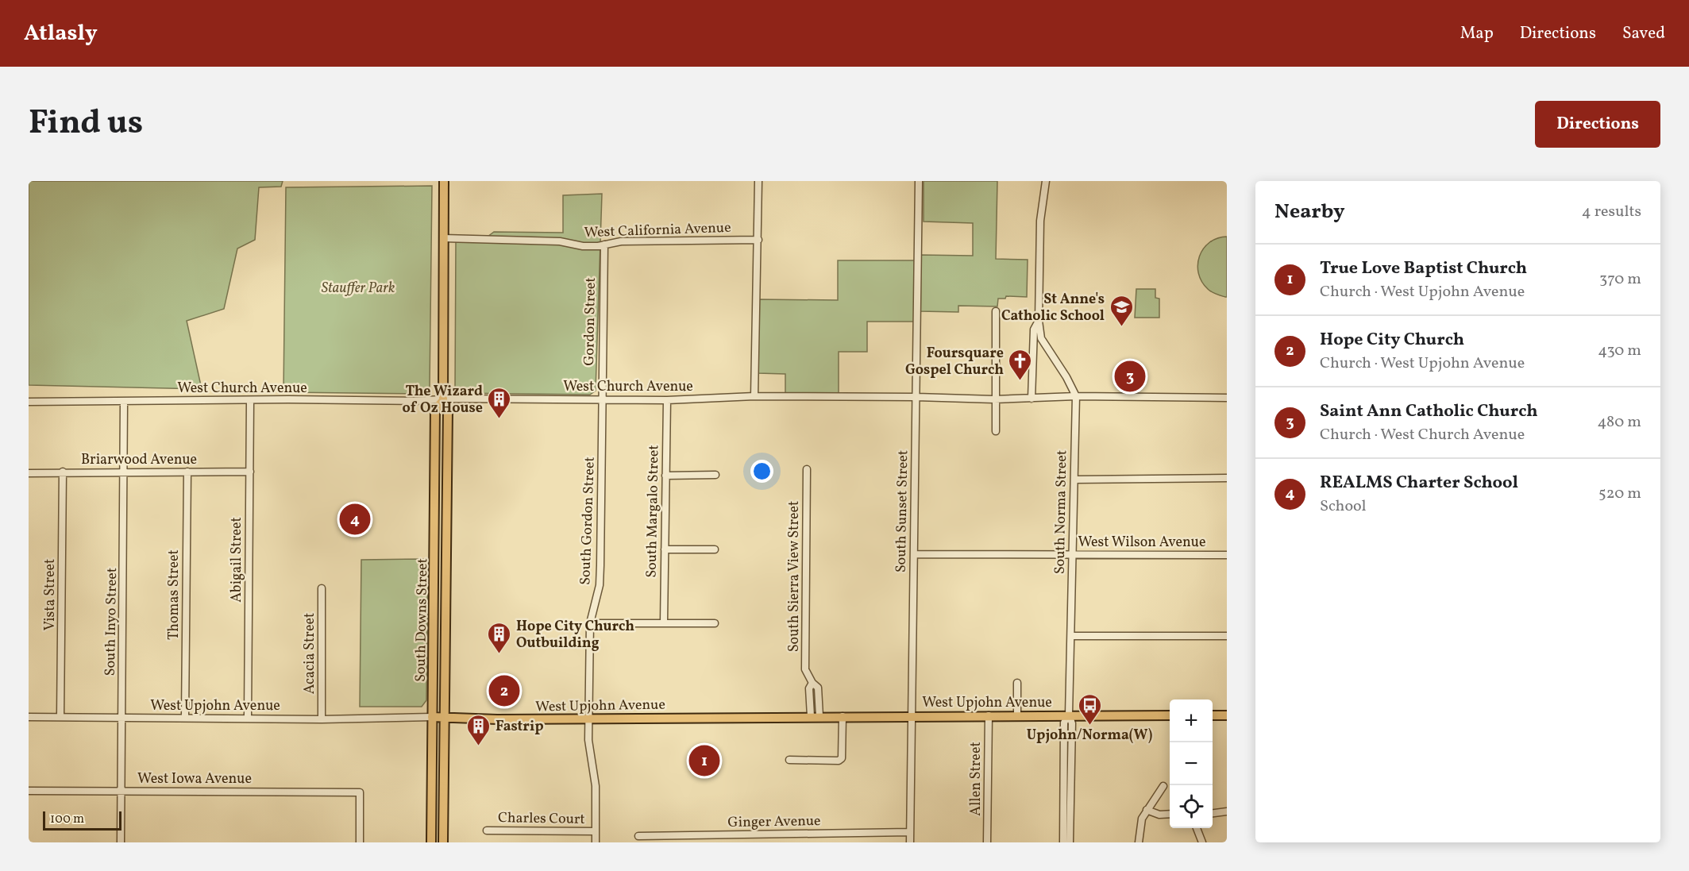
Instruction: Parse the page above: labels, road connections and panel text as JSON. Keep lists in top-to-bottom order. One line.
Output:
{"streets":{"main road":["South Downs Street","West Upjohn Avenue"],"street":["West California Avenue","Gordon Street","West Church Avenue","Briarwood Avenue","South Margalo Street","South Sunset Street","South Norma Street","South Gordon Street","West Wilson Avenue","Abigail Street","South Sierra View Street","Vista Street","Thomas Street","South Inyo Street","Acacia Street","West Iowa Avenue","Allen Street","Charles Court","Ginger Avenue"]},"crossings":[["West California Avenue","Gordon Street"],["West California Avenue","South Downs Street"],["Gordon Street","West Church Avenue"],["Gordon Street","South Gordon Street"],["West Church Avenue","South Margalo Street"],["West Church Avenue","South Sunset Street"],["West Church Avenue","South Norma Street"],["West Church Avenue","South Gordon Street"],["West Church Avenue","Abigail Street"],["West Church Avenue","South Downs Street"],["West Church Avenue","South Inyo Street"],["Briarwood Avenue","Abigail Street"],["Briarwood Avenue","Vista Street"],["Briarwood Avenue","Thomas Street"],["Briarwood Avenue","South Inyo Street"],["South Sunset Street","West Wilson Avenue"],["South Sunset Street","West Upjohn Avenue"],["South Sunset Street","Ginger Avenue"],["South Norma Street","West Wilson Avenue"],["South Norma Street","West Upjohn Avenue"],["South Gordon Street","West Upjohn Avenue"],["South Gordon Street","Charles Court"],["Abigail Street","West Upjohn Avenue"],["South Sierra View Street","West Upjohn Avenue"],["Vista Street","West Upjohn Avenue"],["Thomas Street","West Upjohn Avenue"],["South Downs Street","West Upjohn Avenue"],["South Inyo Street","West Upjohn Avenue"],["South Inyo Street","West Iowa Avenue"],["Acacia Street","West Upjohn Avenue"],["West Upjohn Avenue","Allen Street"]],"parks":["Stauffer Park"],"places":{"school or university":["St Anne's Catholic School"],"church":["Foursquare Gospel Church"],"building":["The Wizard of Oz House","Hope City Church Outbuilding","Fastrip"],"bus stop":["Upjohn/Norma(W)"]},"scale_bar":"100 m","page":{"header":"Atlasly","nav":["Map","Directions","Saved"],"title":"Find us","buttons":"Directions","heading":["Nearby","4 results"],"list":[{"mark":"1","name":"True Love Baptist Church","note":"Church · West Upjohn Avenue","value":"370 m"},{"mark":"2","name":"Hope City Church","note":"Church · West Upjohn Avenue","value":"430 m"},{"mark":"3","name":"Saint Ann Catholic Church","note":"Church · West Church Avenue","value":"480 m"},{"mark":"4","name":"REALMS Charter School","note":"School","value":"520 m"}],"pins":["3","4","2","1"],"map_buttons":["+","−"],"scale":"100 m"}}
